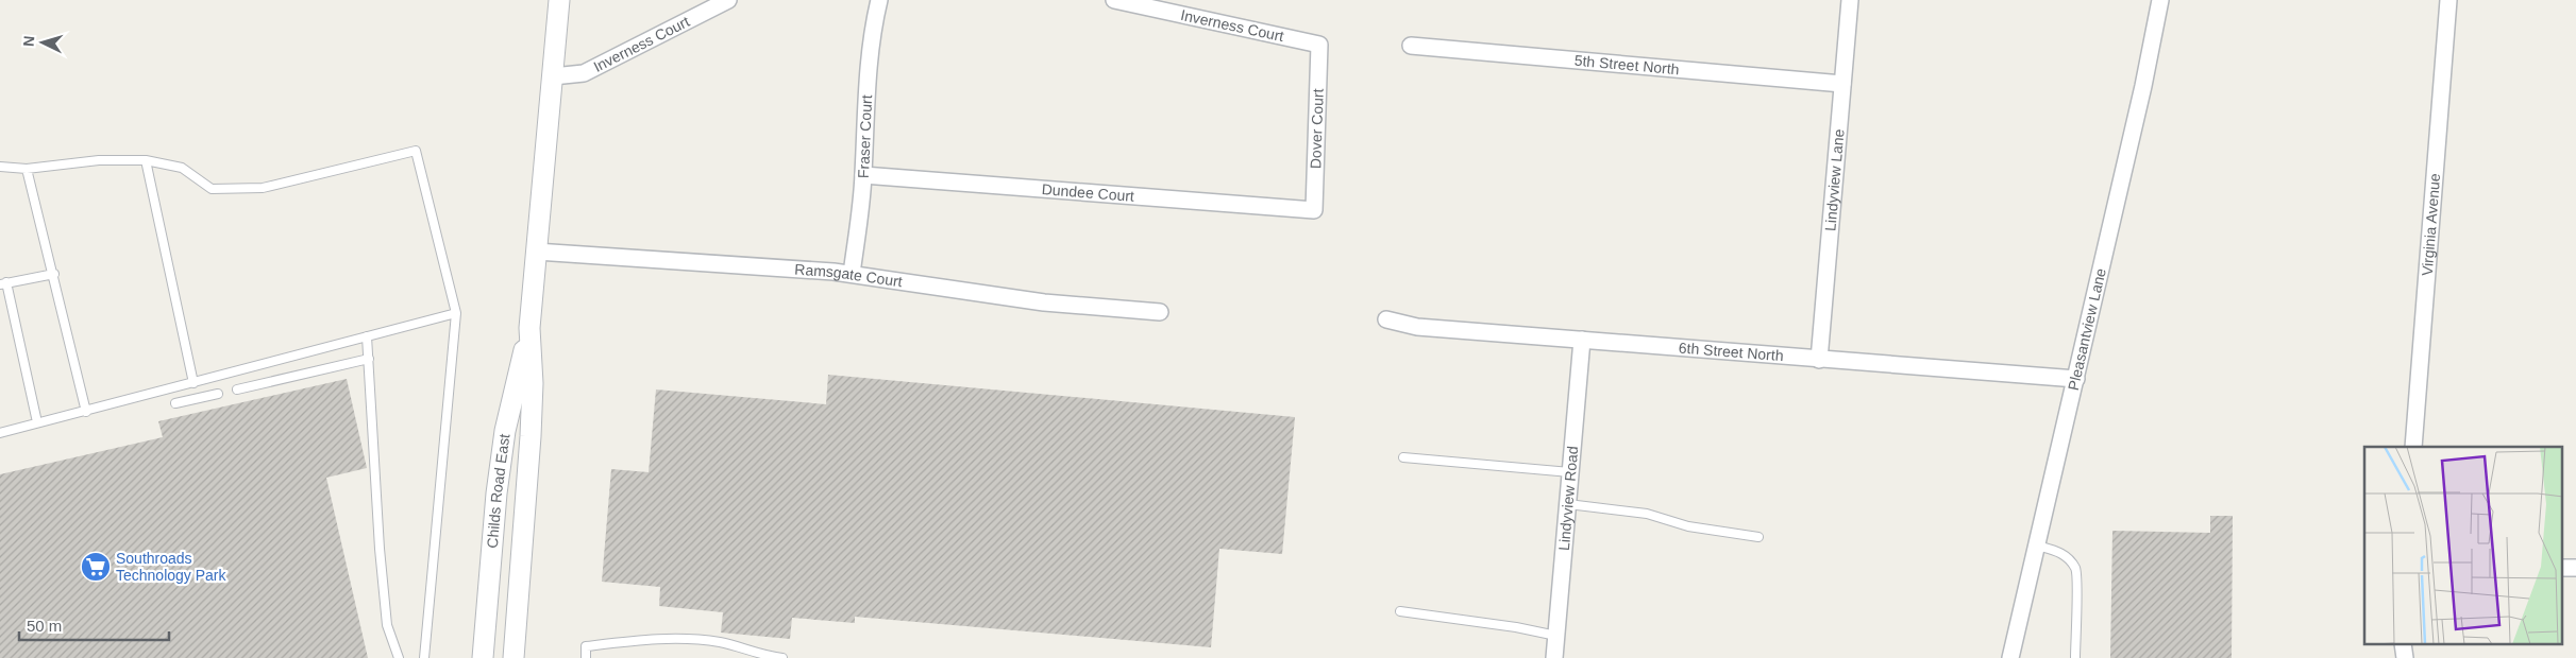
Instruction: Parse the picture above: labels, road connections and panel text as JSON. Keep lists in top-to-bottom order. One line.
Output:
{"streets":{"street":["Inverness Court","5th Street North","Dover Court","Fraser Court","Lindyview Lane","Dundee Court","Virginia Avenue","Ramsgate Court","Pleasantview Lane","6th Street North","Childs Road East","Lindyview Road"]},"crossings":[["Inverness Court","Dover Court"],["Inverness Court","Childs Road East"],["5th Street North","Lindyview Lane"],["Dover Court","Dundee Court"],["Fraser Court","Dundee Court"],["Fraser Court","Ramsgate Court"],["Lindyview Lane","6th Street North"],["Ramsgate Court","Childs Road East"],["Pleasantview Lane","6th Street North"],["6th Street North","Lindyview Road"]],"places":{"supermarket":["Southroads Technology Park"]},"scale_bar":"50 m","north":"left"}
